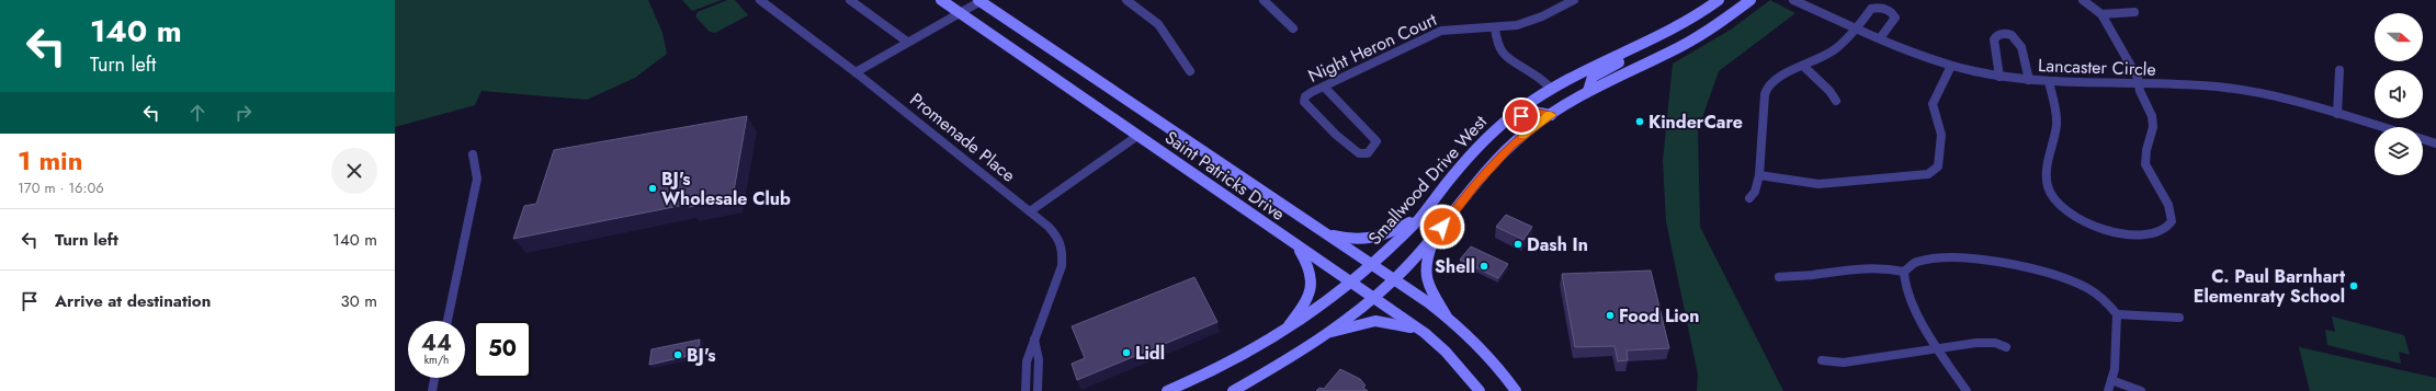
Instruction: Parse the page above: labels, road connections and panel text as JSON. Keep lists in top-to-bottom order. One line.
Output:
{"streets":{"main road":["Saint Patricks Drive","Smallwood Drive West"],"street":["Night Heron Court","Lancaster Circle","Promenade Place"]},"crossings":[["Saint Patricks Drive","Smallwood Drive West"]],"places":["KinderCare","BJ's Wholesale Club","Dash In","Shell","C. Paul Barnhart Elemenraty School","Food Lion","Lidl","BJ's"],"north":"right","page":{"turn":["140 m","Turn left"],"heading":["1 min","170 m · 16:06"],"list":[{"name":"Turn left","value":"140 m"},{"name":"Arrive at destination","value":"30 m"}],"speed":"44 km/h","limit":"50"}}
